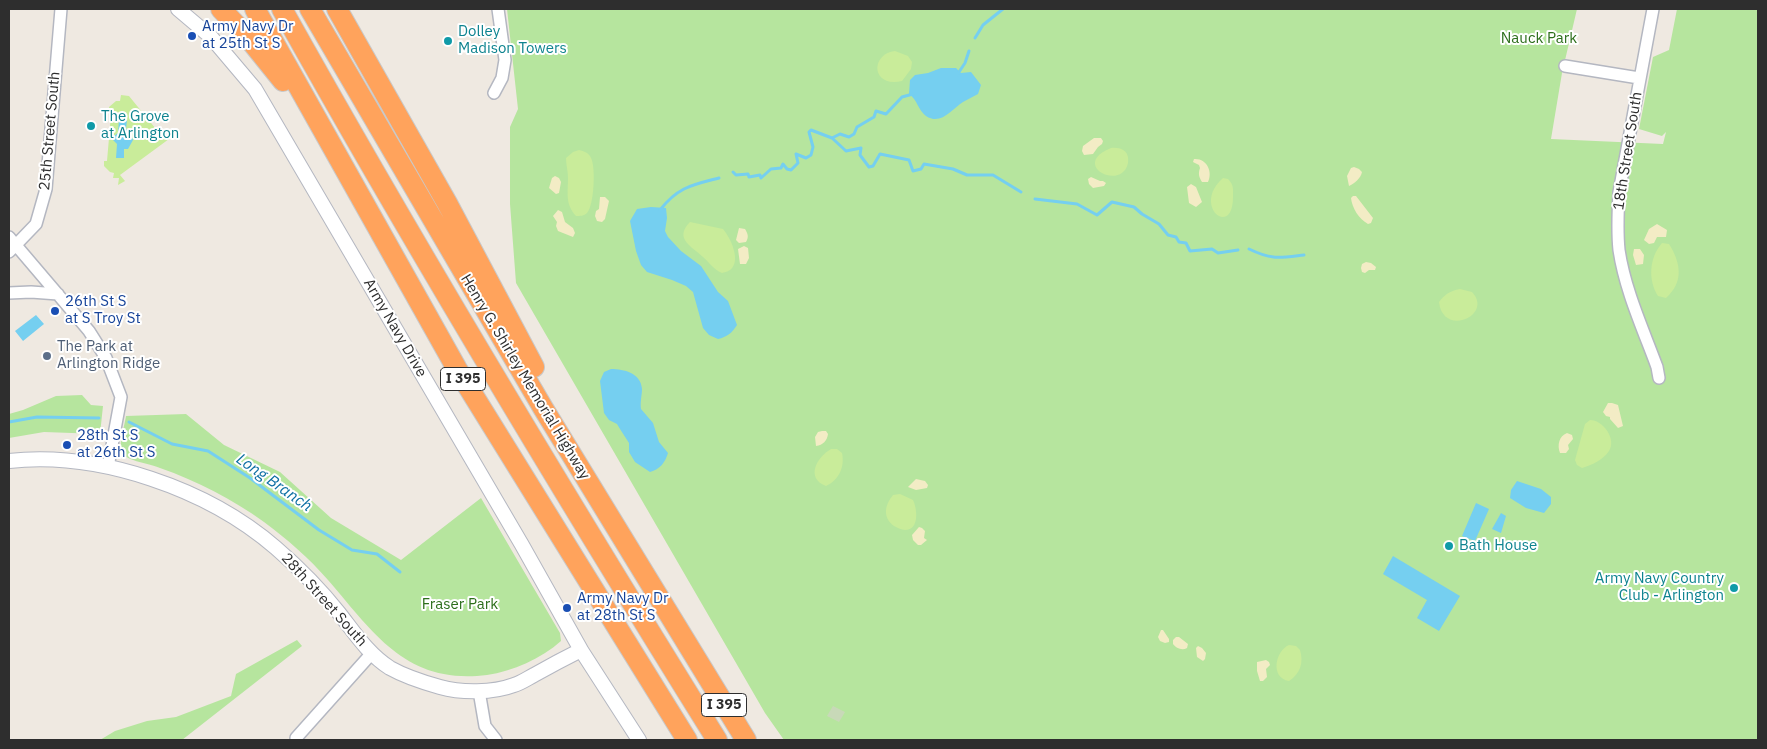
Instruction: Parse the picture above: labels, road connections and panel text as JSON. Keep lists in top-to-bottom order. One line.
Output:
{"streets":{"highway":["Henry G. Shirley Memorial Highway","I 395"],"street":["25th Street South","18th Street South","Army Navy Drive","28th Street South"]},"crossings":[["Army Navy Drive","28th Street South"]],"water":["Long Branch"],"parks":["Nauck Park","Fraser Park"],"places":["Army Navy Dr at 25th St S","Dolley Madison Towers","The Grove at Arlington","26th St S at S Troy St","The Park at Arlington Ridge","28th St S at 26th St S","Bath House","Army Navy Country Club - Arlington","Army Navy Dr at 28th St S"]}
